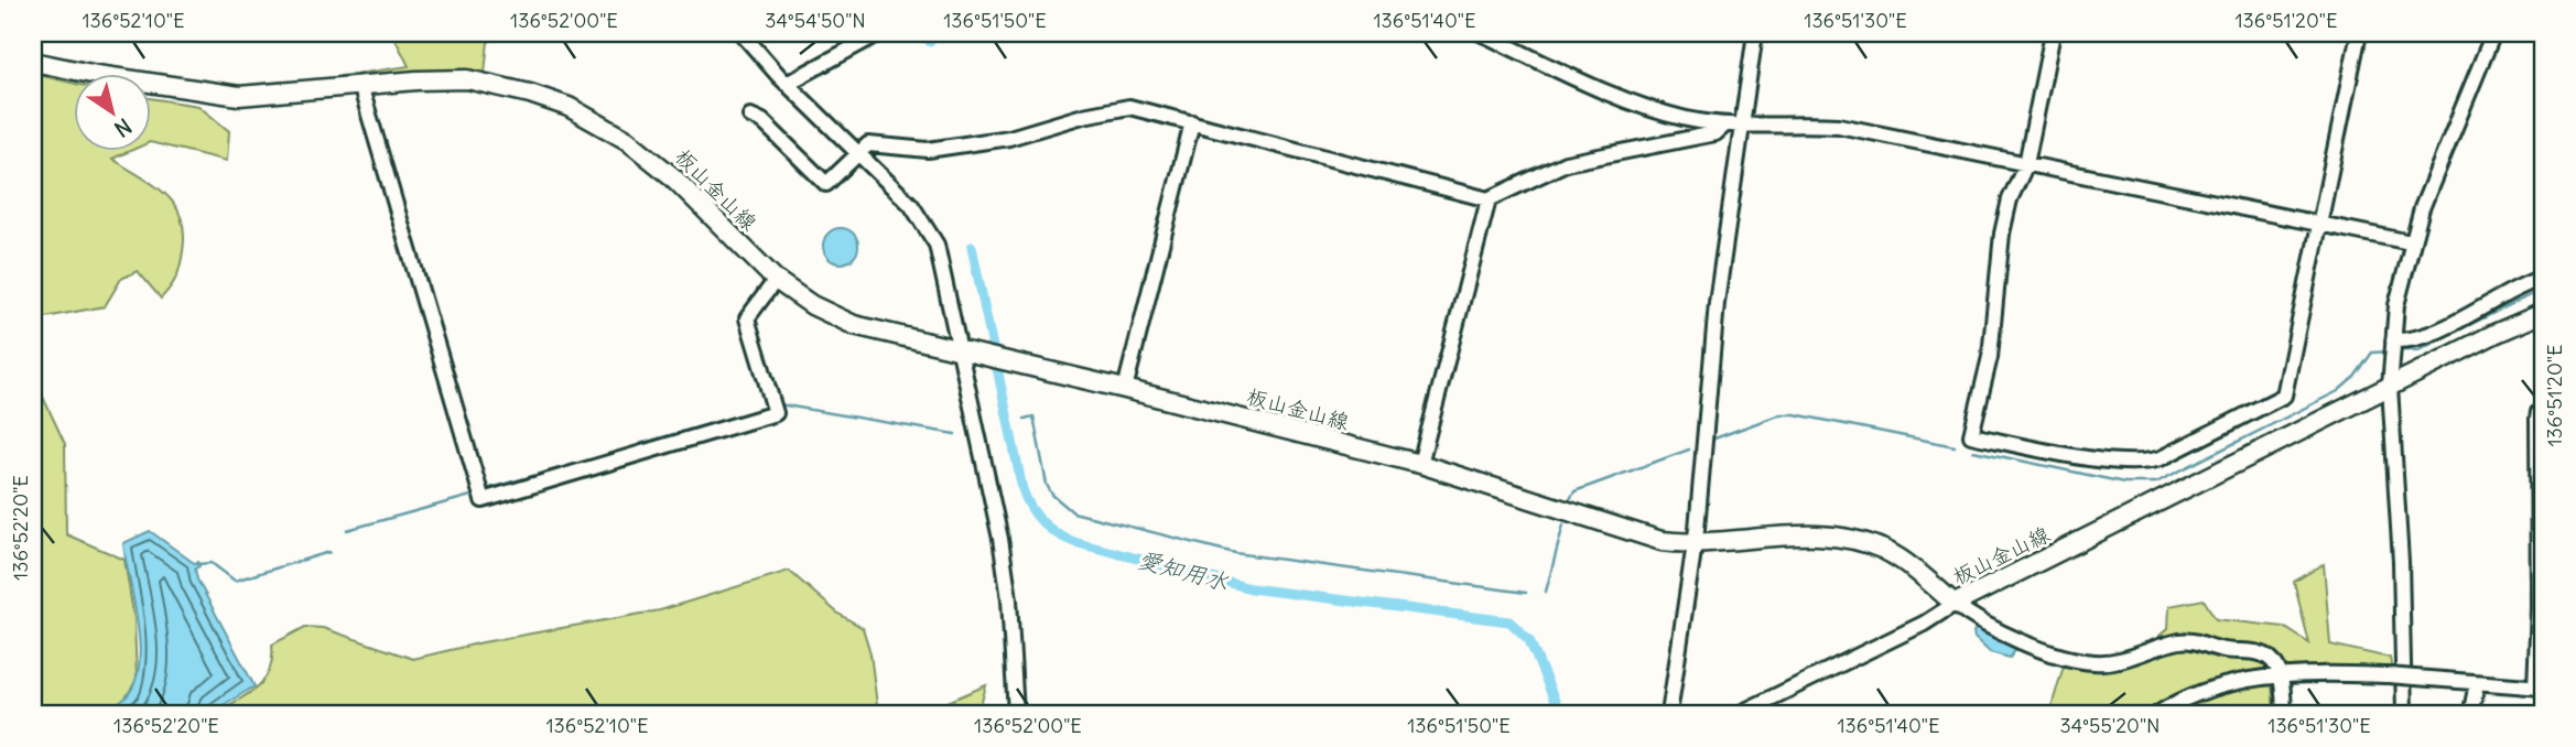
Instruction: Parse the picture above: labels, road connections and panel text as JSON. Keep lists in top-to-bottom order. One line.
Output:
{"streets":{"main road":["板山金山線"]},"water":["愛知用水"],"north":"bottom right","coordinates":["136°52'10\"E","136°52'00\"E","34°54'50\"N","136°51'50\"E","136°51'40\"E","136°51'30\"E","136°51'20\"E","136°52'20\"E","34°55'20\"N"]}
